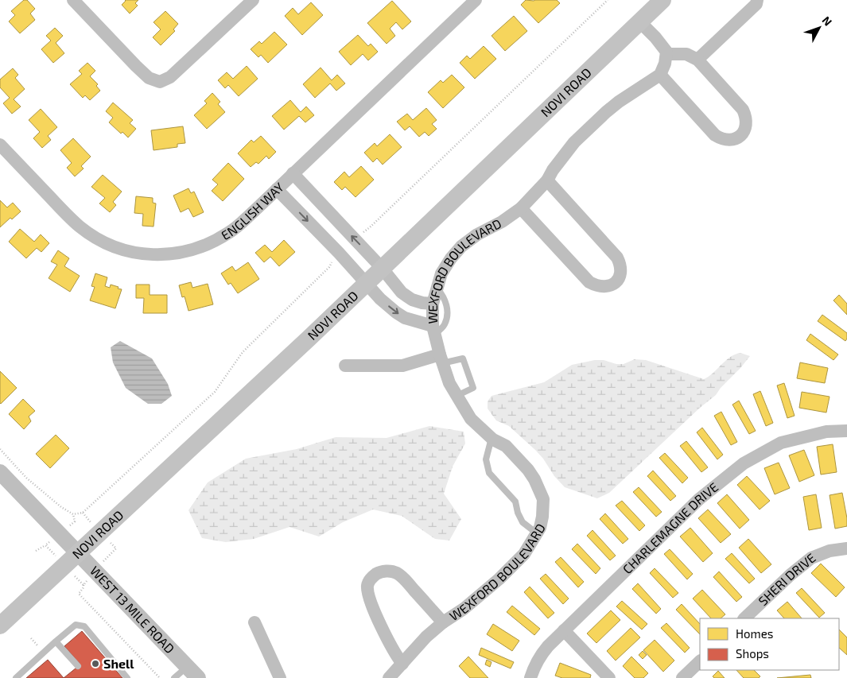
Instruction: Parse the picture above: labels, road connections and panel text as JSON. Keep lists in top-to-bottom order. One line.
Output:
{"streets":{"main road":["NOVI ROAD"],"street":["ENGLISH WAY","WEXFORD BOULEVARD","CHARLEMAGNE DRIVE","SHERI DRIVE","WEST 13 MILE ROAD"]},"crossings":[["NOVI ROAD","WEST 13 MILE ROAD"]],"places":["Shell"],"legend":["Homes","Shops"],"north":"top right"}
